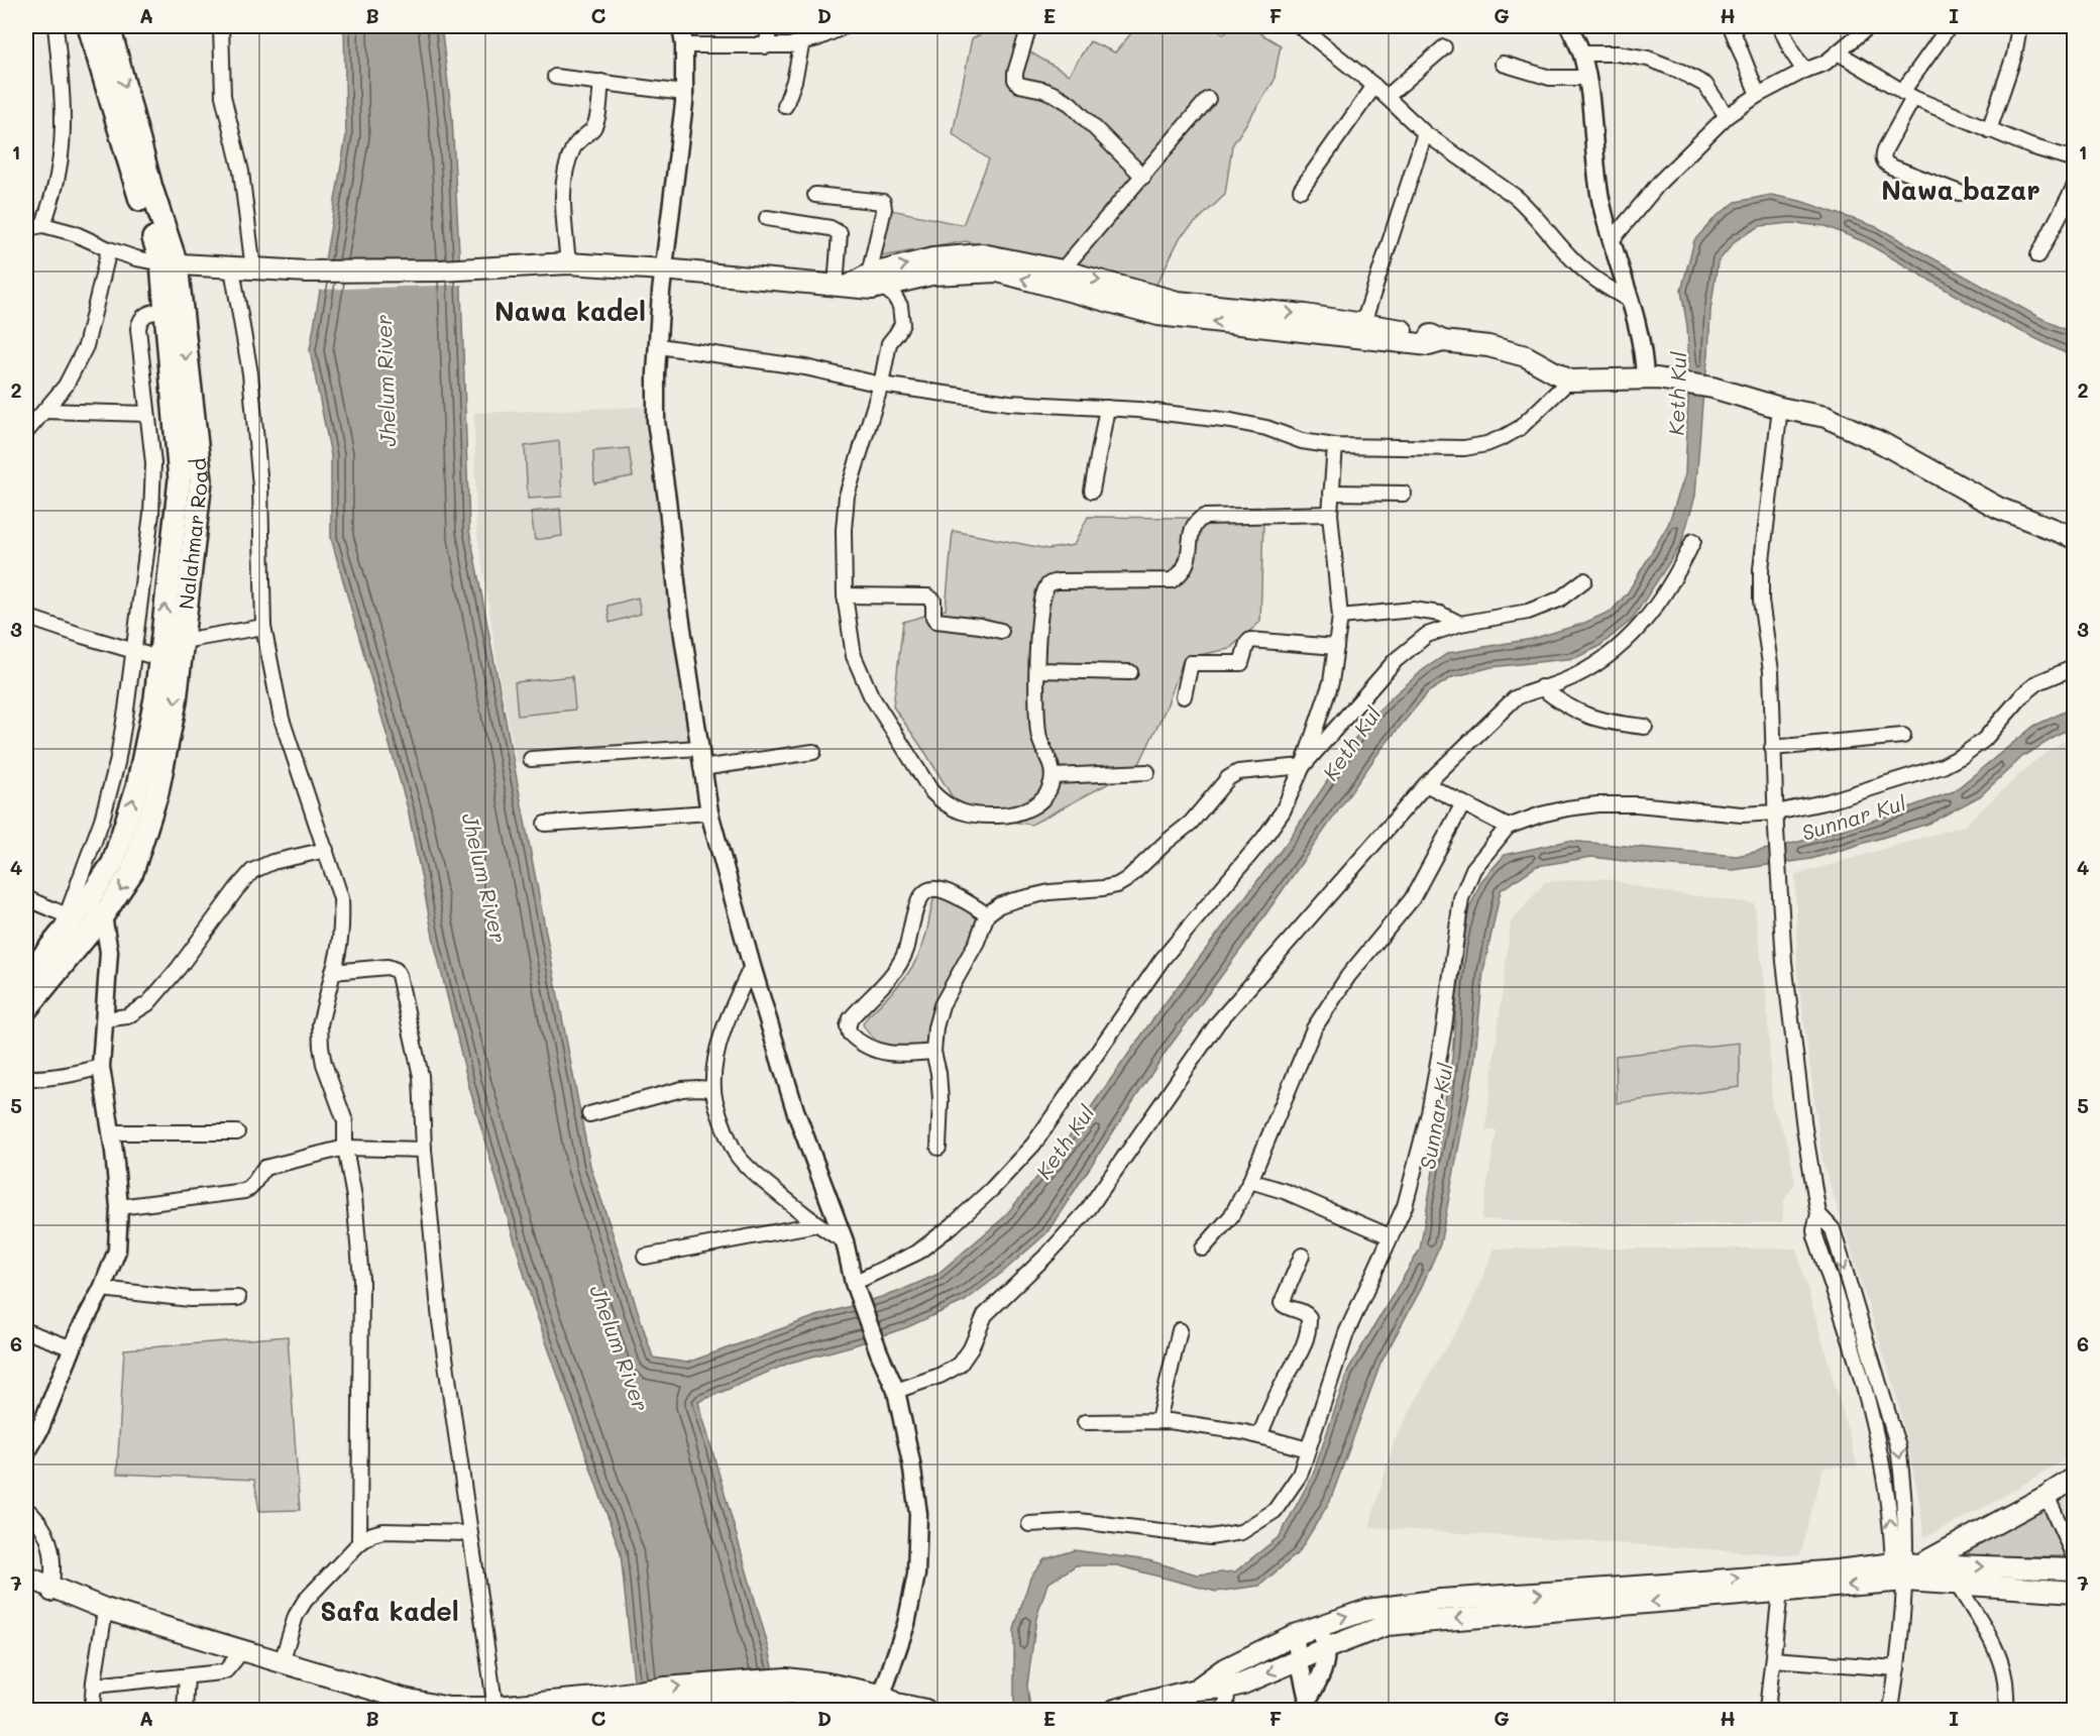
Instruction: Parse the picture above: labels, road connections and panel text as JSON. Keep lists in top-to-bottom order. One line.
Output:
{"streets":{"main road":["Nalahmar Road"]},"districts":["Nawa bazar","Nawa kadel","Safa kadel"],"water":["Jhelum River","Keth Kul","Sunnar Kul"],"grid":{"columns":["A","B","C","D","E","F","G","H","I"],"rows":["1","2","3","4","5","6","7"]}}
